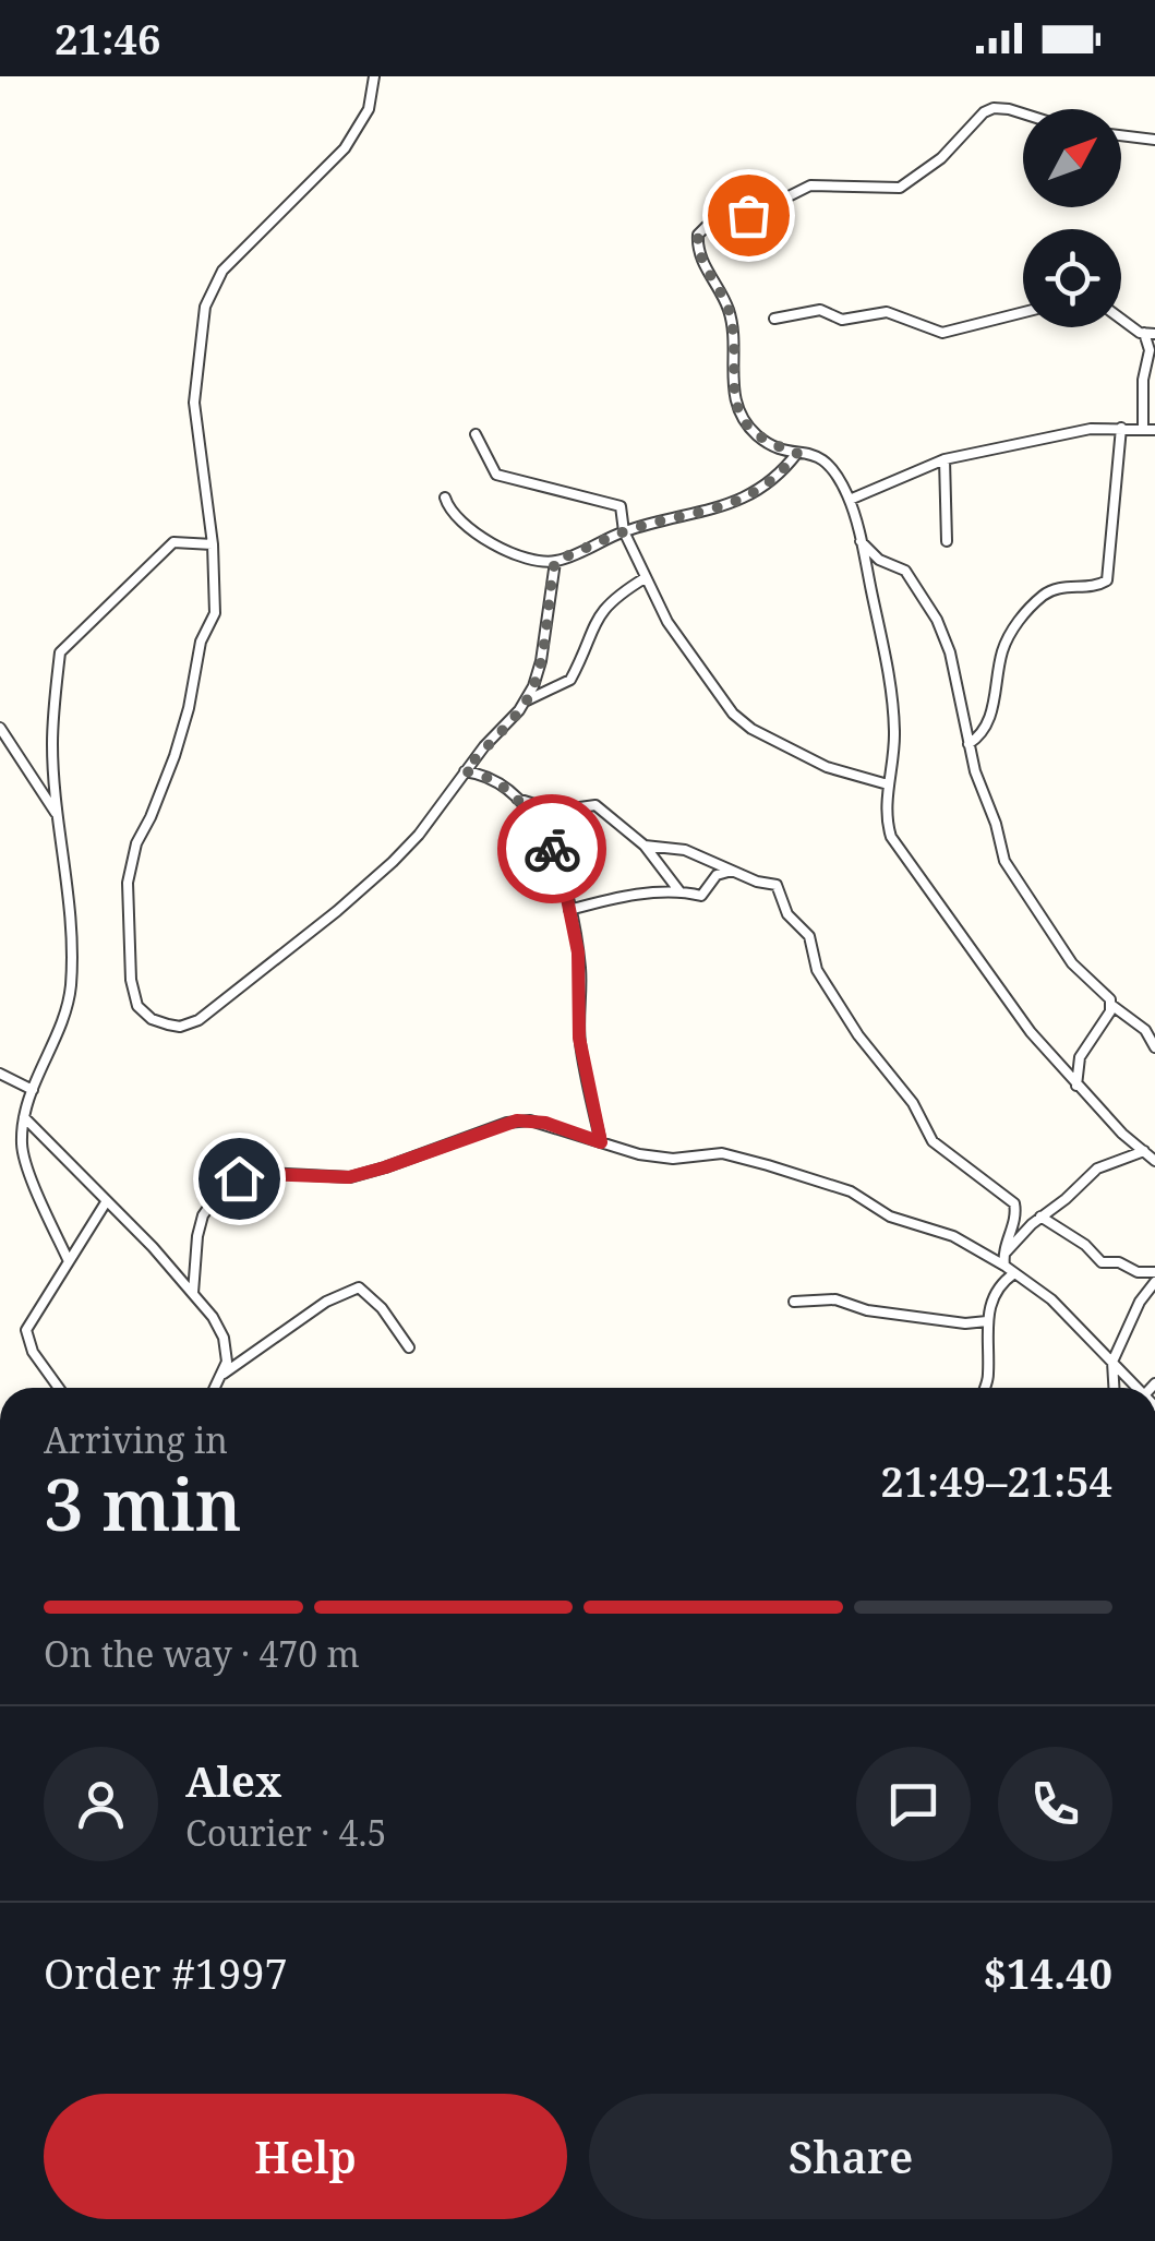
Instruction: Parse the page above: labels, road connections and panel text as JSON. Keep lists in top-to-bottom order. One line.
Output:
{"north":"top right","page":{"status":"21:46","heading":["3 min","Arriving in","21:49–21:54"],"panel":["Alex","Courier · 4.5","Order #1997","$14.40"],"bar":"On the way · 470 m","buttons":["Help","Share"]}}
